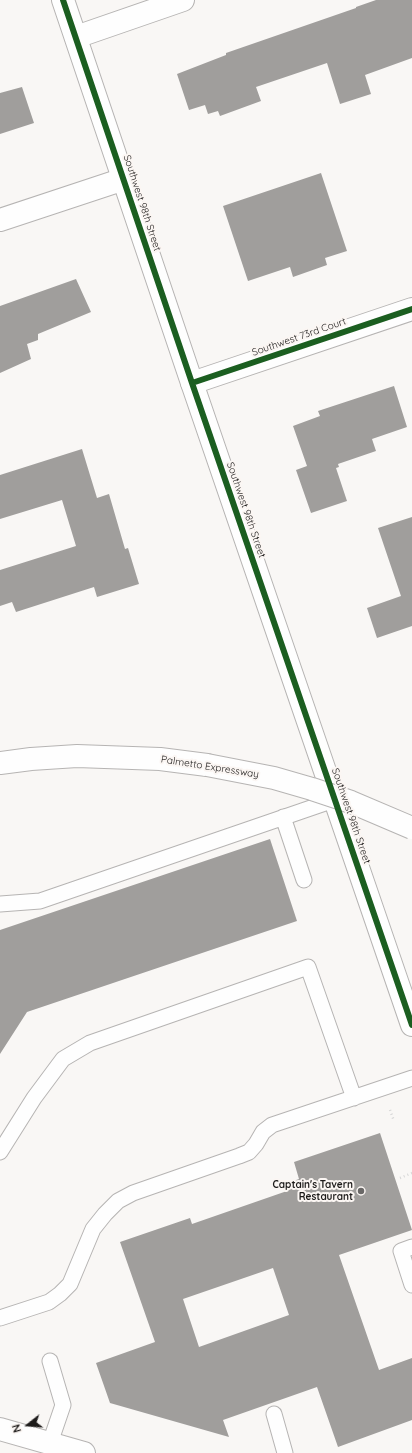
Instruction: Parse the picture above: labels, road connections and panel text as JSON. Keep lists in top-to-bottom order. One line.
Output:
{"streets":{"main road":["Southwest 98th Street","Southwest 73rd Court","Palmetto Expressway"]},"crossings":[["Southwest 98th Street","Southwest 73rd Court"]],"places":["Captain's Tavern Restaurant"],"north":"left"}
